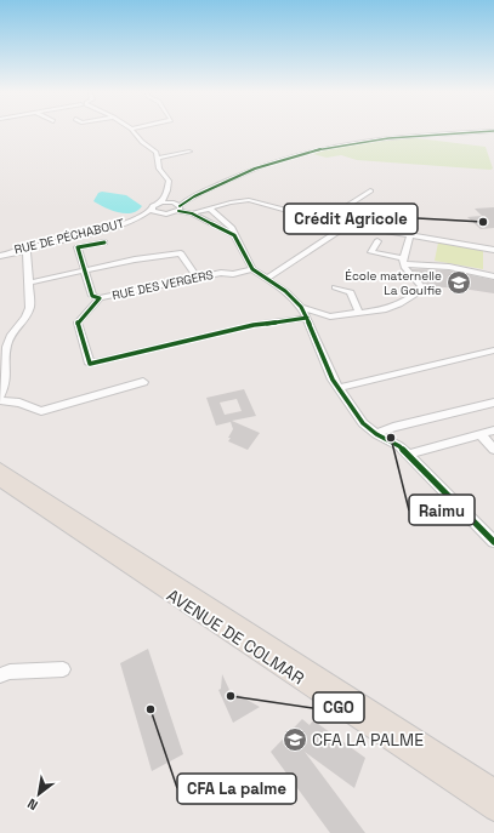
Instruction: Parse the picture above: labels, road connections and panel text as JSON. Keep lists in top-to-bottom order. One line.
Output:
{"streets":{"main road":["AVENUE DE COLMAR"],"street":["RUE DE PÉCHABOUT","RUE DES VERGERS"]},"places":{"other":["Crédit Agricole","Raimu","CGO","CFA La palme"],"school or university":["École maternelle La Goulfie","CFA LA PALME"]},"north":"bottom left"}
